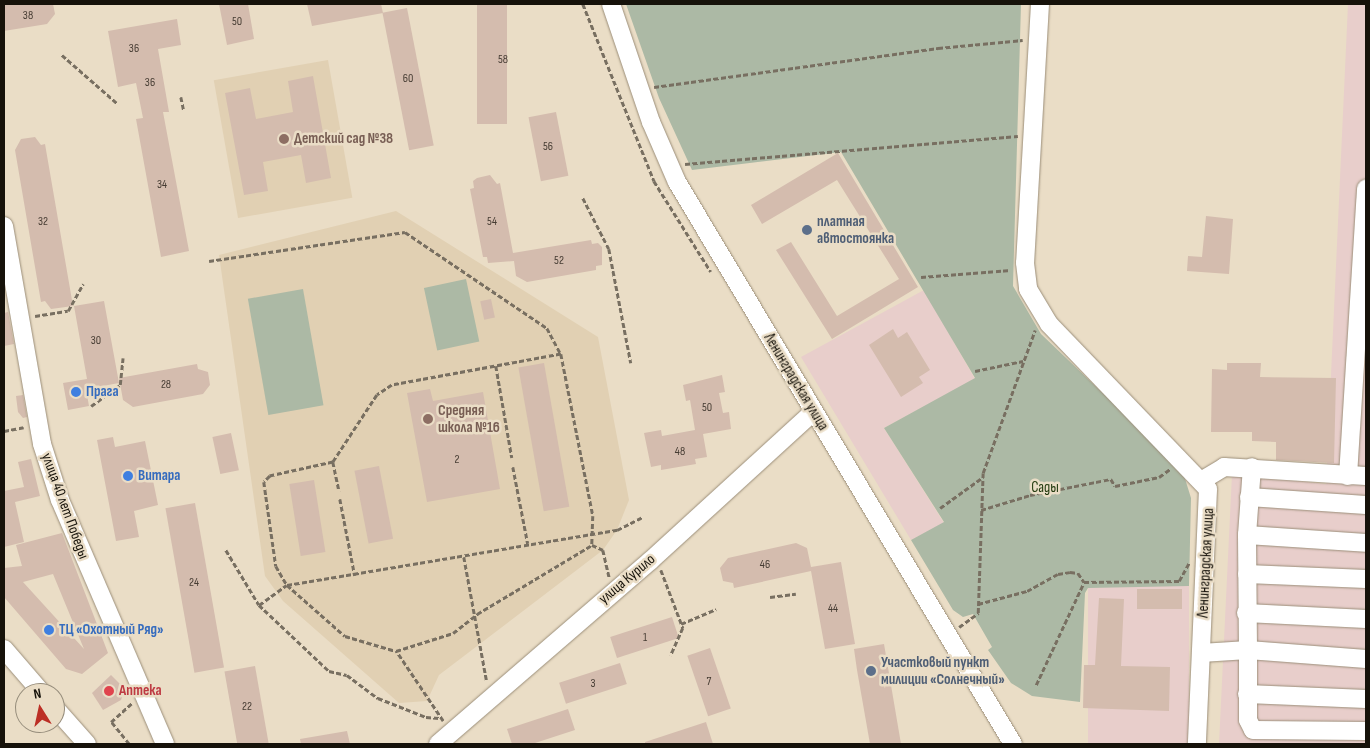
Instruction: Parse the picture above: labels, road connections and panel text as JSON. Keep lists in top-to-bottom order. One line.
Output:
{"streets":{"street":["Ленинградская улица","улица 40 лет Победы","улица Курило"]},"crossings":[["Ленинградская улица","улица Курило"]],"parks":["Сады"],"places":["Детский сад №38","платная автостоянка","Прага","Средняя школа №16","Витара","ТЦ «Охотный Ряд»","Участковый пункт милиции «Солнечный»","Аптека"],"house_numbers":["38","50","36","58","60","36","56","34","32","54","52","30","28","50","48","2","46","24","44","1","7","3","22"],"north":"top"}
